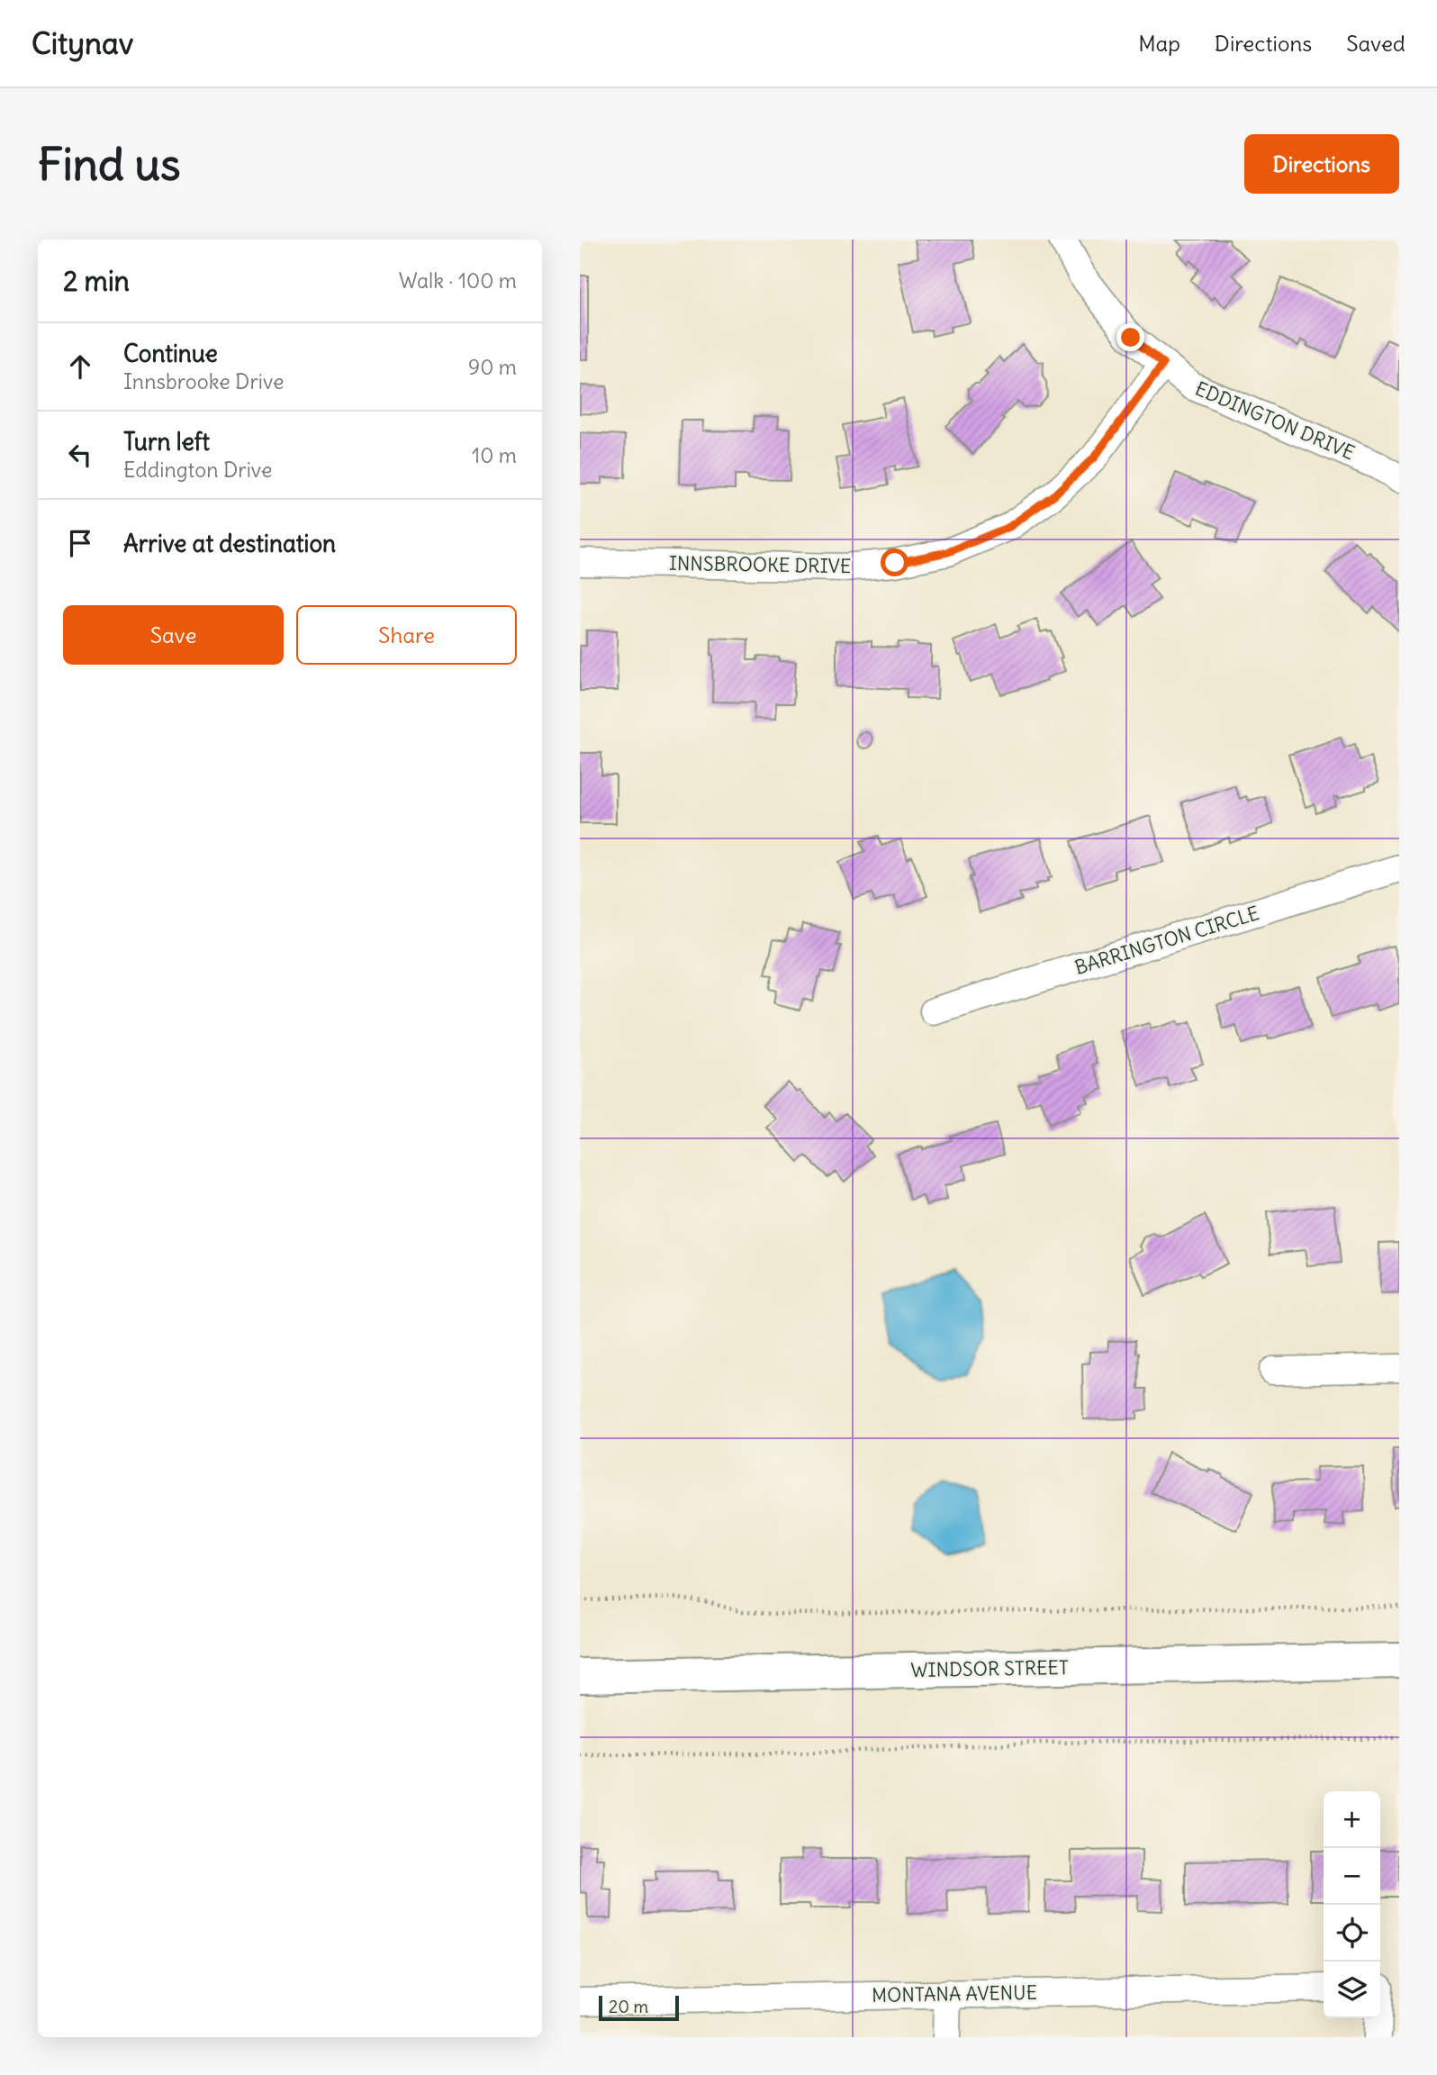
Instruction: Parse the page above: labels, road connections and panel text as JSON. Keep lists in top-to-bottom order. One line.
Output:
{"streets":{"main road":["WINDSOR STREET"],"street":["EDDINGTON DRIVE","INNSBROOKE DRIVE","BARRINGTON CIRCLE","MONTANA AVENUE"]},"crossings":[["EDDINGTON DRIVE","INNSBROOKE DRIVE"]],"scale_bar":"20 m","page":{"header":"Citynav","nav":["Map","Directions","Saved"],"buttons":["Directions",["Save","Share"]],"title":"Find us","heading":["2 min","Walk · 100 m"],"list":[["Continue","Innsbrooke Drive","90 m"],["Turn left","Eddington Drive","10 m"],"Arrive at destination"],"map_buttons":["+","−"],"scale":"20 m"}}
